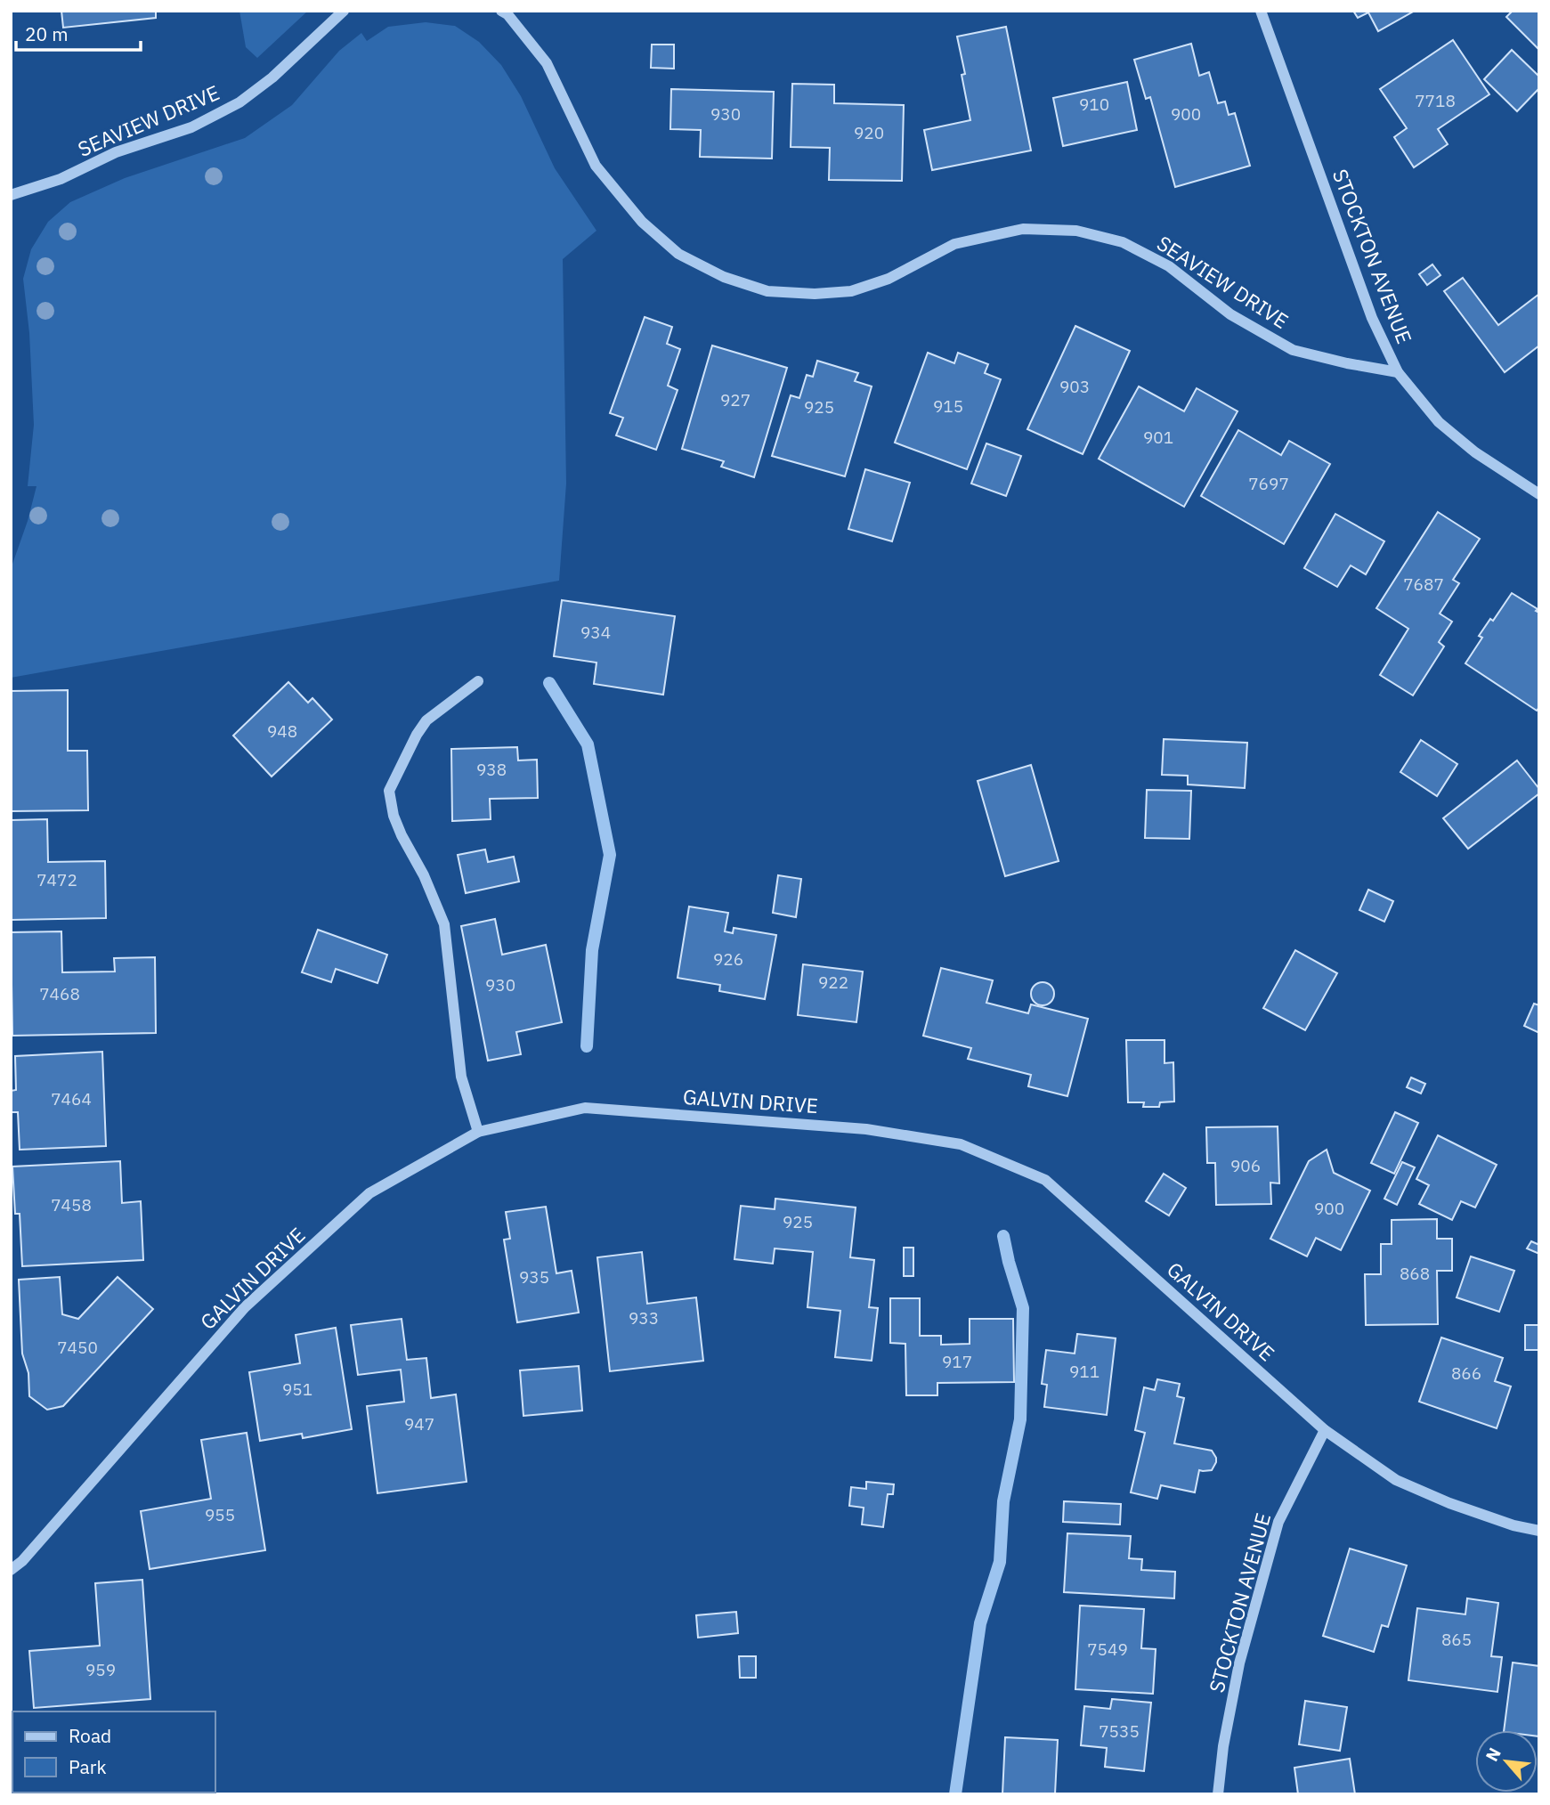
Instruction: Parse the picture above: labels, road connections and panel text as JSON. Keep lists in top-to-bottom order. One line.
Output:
{"streets":{"street":["SEAVIEW DRIVE","STOCKTON AVENUE","GALVIN DRIVE"]},"crossings":[["SEAVIEW DRIVE","STOCKTON AVENUE"],["STOCKTON AVENUE","GALVIN DRIVE"]],"house_numbers":["7718","910","930","900","920","903","927","915","925","901","7697","7687","934","948","938","7472","926","922","930","7468","7464","906","7458","900","925","868","935","933","7450","917","911","866","951","947","955","865","7549","959","7535"],"legend":["Road","Park"],"scale_bar":"20 m","north":"top left"}
